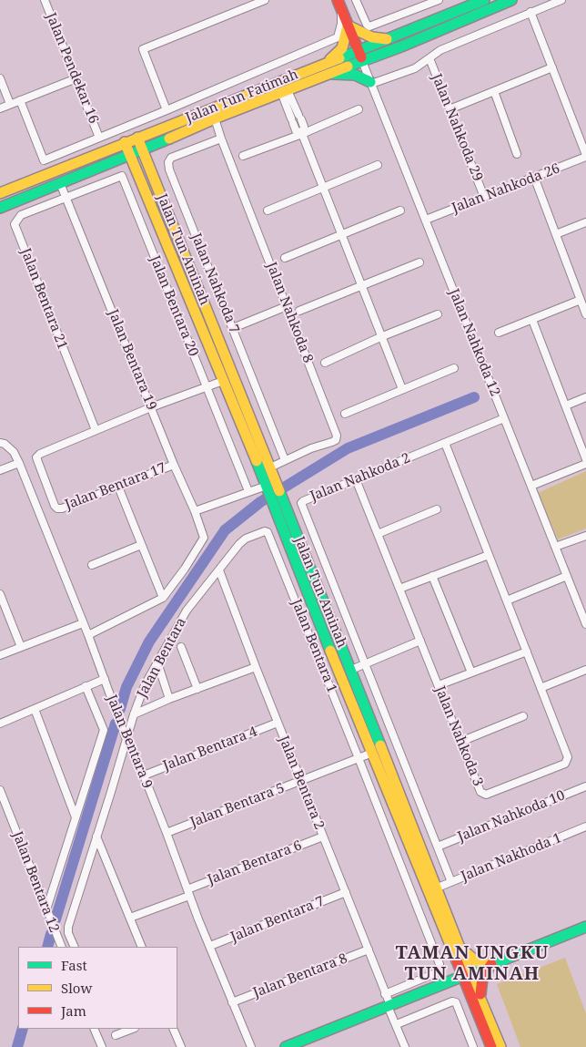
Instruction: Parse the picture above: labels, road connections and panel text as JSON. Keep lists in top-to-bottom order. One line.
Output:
{"streets":{"main road":["Jalan Tun Fatimah","Jalan Tun Aminah"],"street":["Jalan Pendekar 16","Jalan Nahkoda 29","Jalan Nahkoda 26","Jalan Nahkoda 7","Jalan Bentara 21","Jalan Bentara 20","Jalan Nahkoda 8","Jalan Nahkoda 12","Jalan Bentara 19","Jalan Nahkoda 2","Jalan Bentara 17","Jalan Bentara 1","Jalan Bentara","Jalan Nahkoda 3","Jalan Bentara 9","Jalan Bentara 4","Jalan Bentara 2","Jalan Bentara 5","Jalan Nahkoda 10","Jalan Nakhoda 1","Jalan Bentara 6","Jalan Bentara 12","Jalan Bentara 7","Jalan Bentara 8"]},"crossings":[["Jalan Tun Fatimah","Jalan Tun Aminah"],["Jalan Tun Fatimah","Jalan Nahkoda 8"],["Jalan Tun Fatimah","Jalan Nahkoda 12"],["Jalan Tun Fatimah","Jalan Bentara 19"],["Jalan Nahkoda 29","Jalan Nahkoda 26"],["Jalan Nahkoda 26","Jalan Nahkoda 12"],["Jalan Tun Aminah","Jalan Nahkoda 8"],["Jalan Tun Aminah","Jalan Nakhoda 1"],["Jalan Nahkoda 7","Jalan Nahkoda 8"],["Jalan Bentara 21","Jalan Bentara 20"],["Jalan Bentara 21","Jalan Bentara 19"],["Jalan Bentara 21","Jalan Bentara 17"],["Jalan Bentara 20","Jalan Bentara 19"],["Jalan Nahkoda 12","Jalan Nahkoda 2"],["Jalan Bentara 19","Jalan Bentara 17"],["Jalan Nahkoda 2","Jalan Nahkoda 3"],["Jalan Nahkoda 2","Jalan Nahkoda 10"],["Jalan Nahkoda 2","Jalan Nakhoda 1"],["Jalan Bentara 1","Jalan Bentara"],["Jalan Bentara 1","Jalan Bentara 2"],["Jalan Bentara 1","Jalan Bentara 5"],["Jalan Bentara","Jalan Bentara 9"],["Jalan Bentara","Jalan Bentara 2"],["Jalan Bentara 9","Jalan Bentara 4"],["Jalan Bentara 9","Jalan Bentara 5"],["Jalan Bentara 9","Jalan Bentara 6"],["Jalan Bentara 9","Jalan Bentara 7"],["Jalan Bentara 9","Jalan Bentara 8"],["Jalan Bentara 4","Jalan Bentara 2"],["Jalan Bentara 2","Jalan Bentara 5"],["Jalan Bentara 2","Jalan Bentara 6"],["Jalan Bentara 2","Jalan Bentara 7"],["Jalan Bentara 2","Jalan Bentara 8"]],"districts":["TAMAN UNGKU TUN AMINAH"],"legend":["Fast","Slow","Jam"]}
